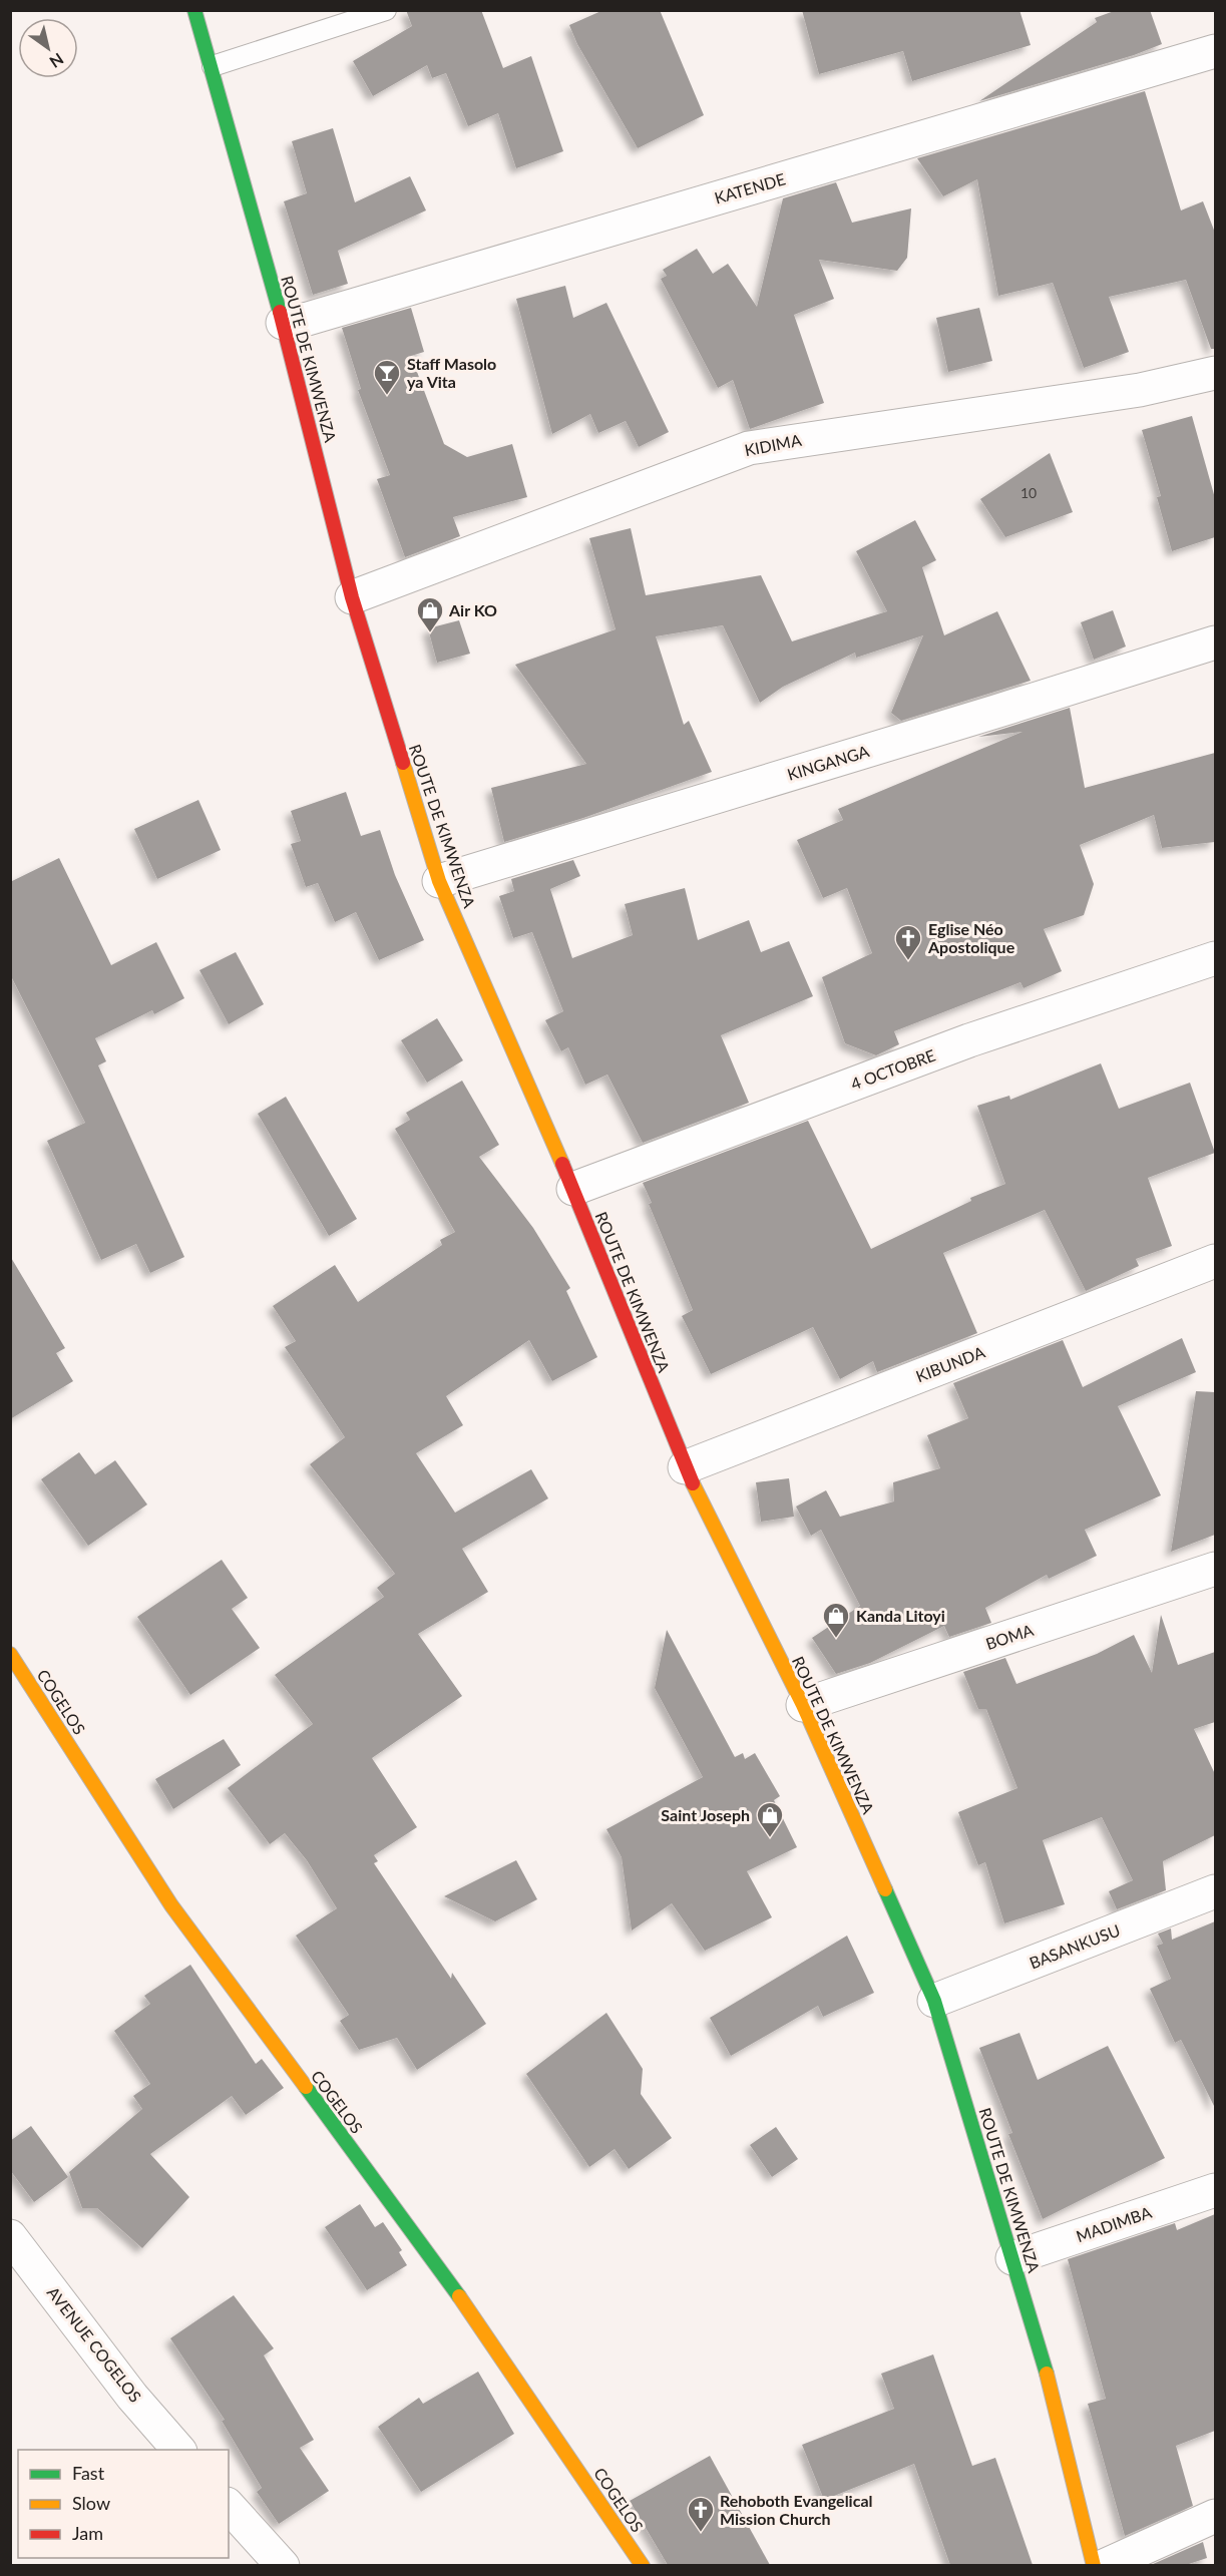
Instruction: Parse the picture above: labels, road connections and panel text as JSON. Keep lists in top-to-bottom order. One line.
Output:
{"streets":{"street":["KATENDE","ROUTE DE KIMWENZA","KIDIMA","KINGANGA","4 OCTOBRE","KIBUNDA","BOMA","COGELOS","BASANKUSU","MADIMBA","AVENUE COGELOS"]},"crossings":[["KATENDE","ROUTE DE KIMWENZA"],["ROUTE DE KIMWENZA","KIDIMA"],["ROUTE DE KIMWENZA","KINGANGA"],["ROUTE DE KIMWENZA","4 OCTOBRE"],["ROUTE DE KIMWENZA","KIBUNDA"],["ROUTE DE KIMWENZA","BOMA"],["ROUTE DE KIMWENZA","BASANKUSU"],["ROUTE DE KIMWENZA","MADIMBA"]],"places":{"bar":["Staff Masolo ya Vita"],"shop":["Air KO","Kanda Litoyi","Saint Joseph"],"church":["Eglise Néo Apostolique","Rehoboth Evangelical Mission Church"]},"house_numbers":["10"],"legend":["Fast","Slow","Jam"],"north":"bottom right"}
